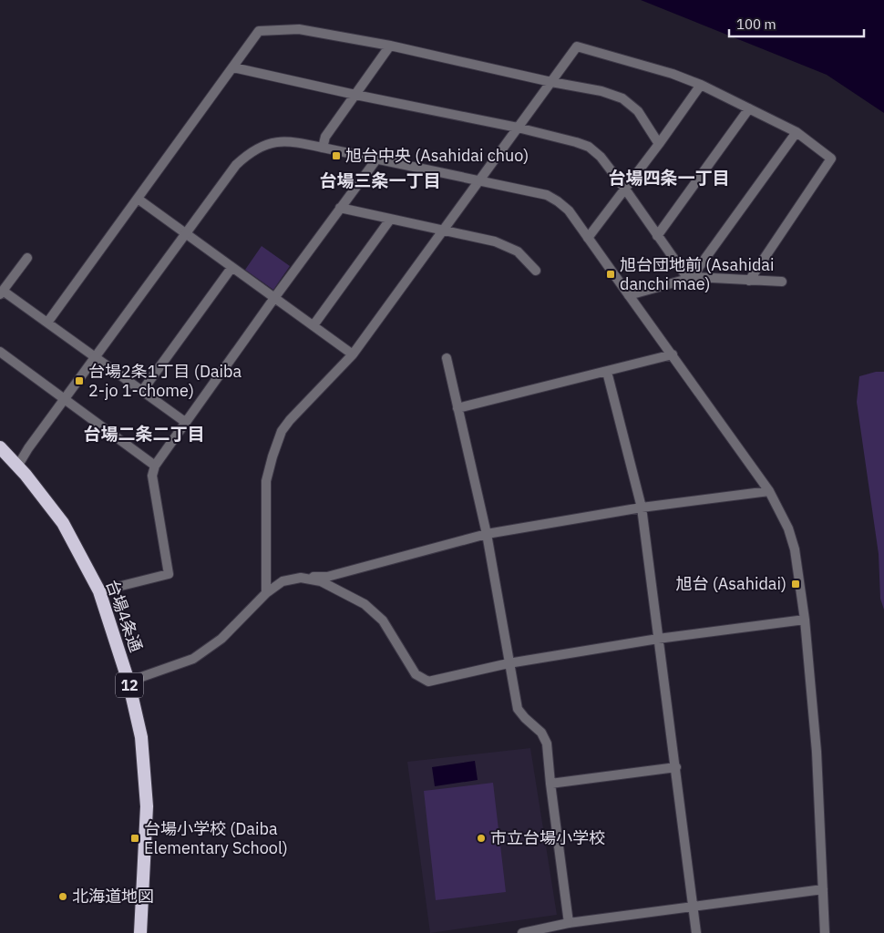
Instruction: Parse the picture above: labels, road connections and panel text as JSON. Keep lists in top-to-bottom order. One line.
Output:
{"streets":{"highway":["台場4条通","12"]},"districts":["台場四条一丁目","台場三条一丁目","台場二条二丁目"],"places":{"transit":["旭台中央 (Asahidai chuo)","旭台団地前 (Asahidai danchi mae)","台場2条1丁目 (Daiba 2-jo 1-chome)","旭台 (Asahidai)","台場小学校 (Daiba Elementary School)"],"other":["市立台場小学校","北海道地図"]},"scale_bar":"100 m"}
